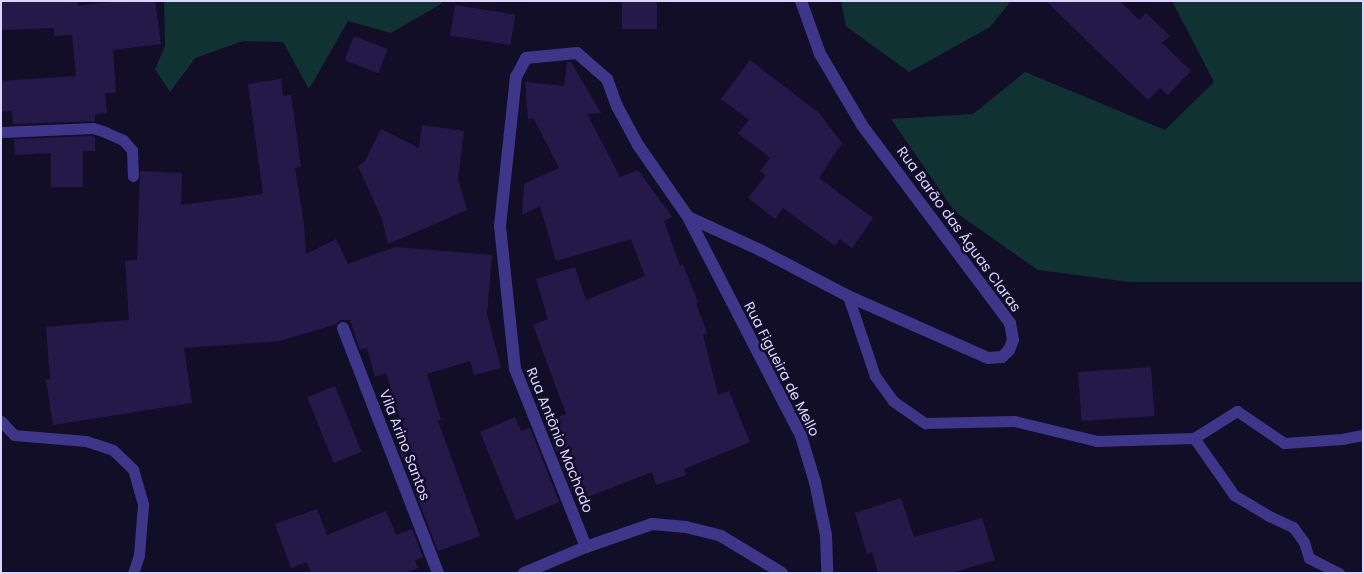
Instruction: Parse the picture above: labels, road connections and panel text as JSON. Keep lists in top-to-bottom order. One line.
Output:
{"streets":{"street":["Rua Barão das Águas Claras","Rua Figueira de Mello","Rua Antônio Machado","Vila Arino Santos"]},"crossings":[["Rua Barão das Águas Claras","Rua Figueira de Mello"],["Rua Barão das Águas Claras","Rua Antônio Machado"],["Rua Figueira de Mello","Rua Antônio Machado"]]}
